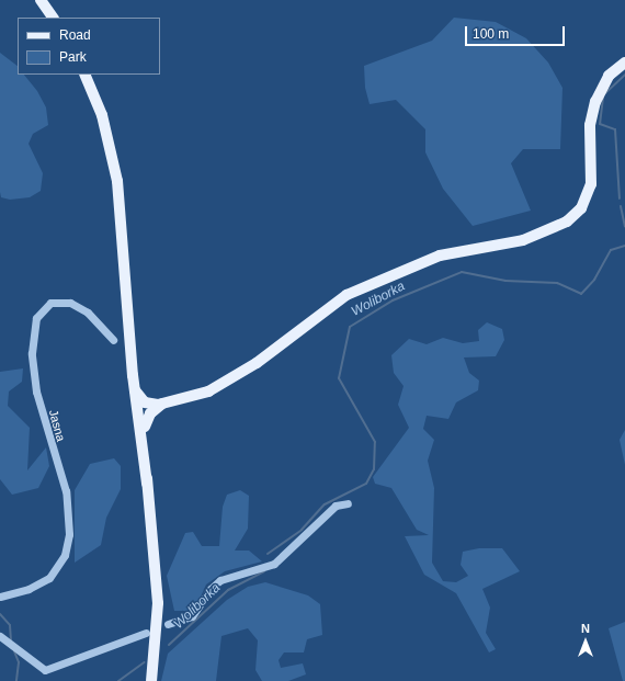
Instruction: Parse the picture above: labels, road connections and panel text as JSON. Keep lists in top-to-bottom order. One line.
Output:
{"streets":{"street":["Jasna"]},"water":["Woliborka"],"legend":["Road","Park"],"scale_bar":"100 m","north":"top"}
